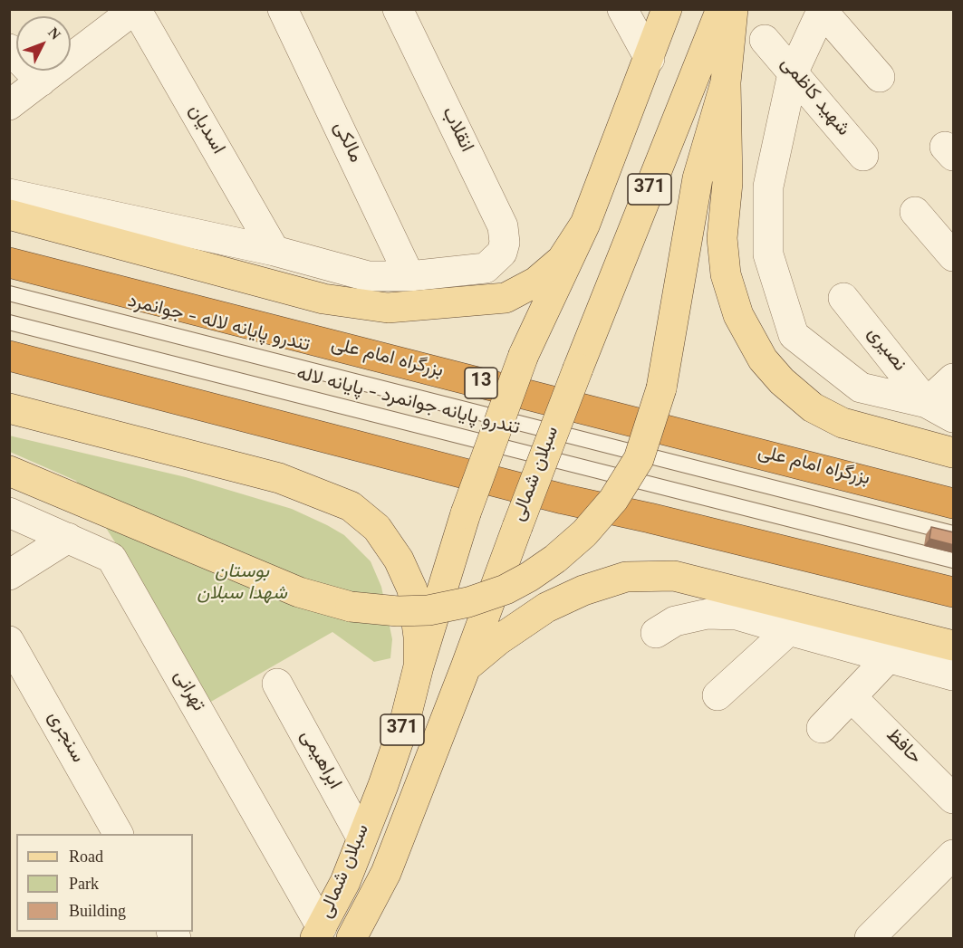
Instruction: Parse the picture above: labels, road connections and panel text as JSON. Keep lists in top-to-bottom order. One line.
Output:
{"streets":{"highway":["بزرگراه امام علی","13"],"main road":["371","سبلان شمالی"],"street":["شهید کاظمی","اسدیان","انقلاب","مالکی","نصیری","تهرانی","سنجری","حافظ","ابراهیمی"],"lane":["تندرو پایانه لاله - جوانمرد","تندرو پایانه جوانمرد - پایانه لاله"]},"crossings":[["انقلاب","مالکی"],["سبلان شمالی","تهرانی"],["سبلان شمالی","ابراهیمی"]],"parks":["بوستان شهدا سبلان"],"legend":["Road","Park","Building"],"north":"top right"}
